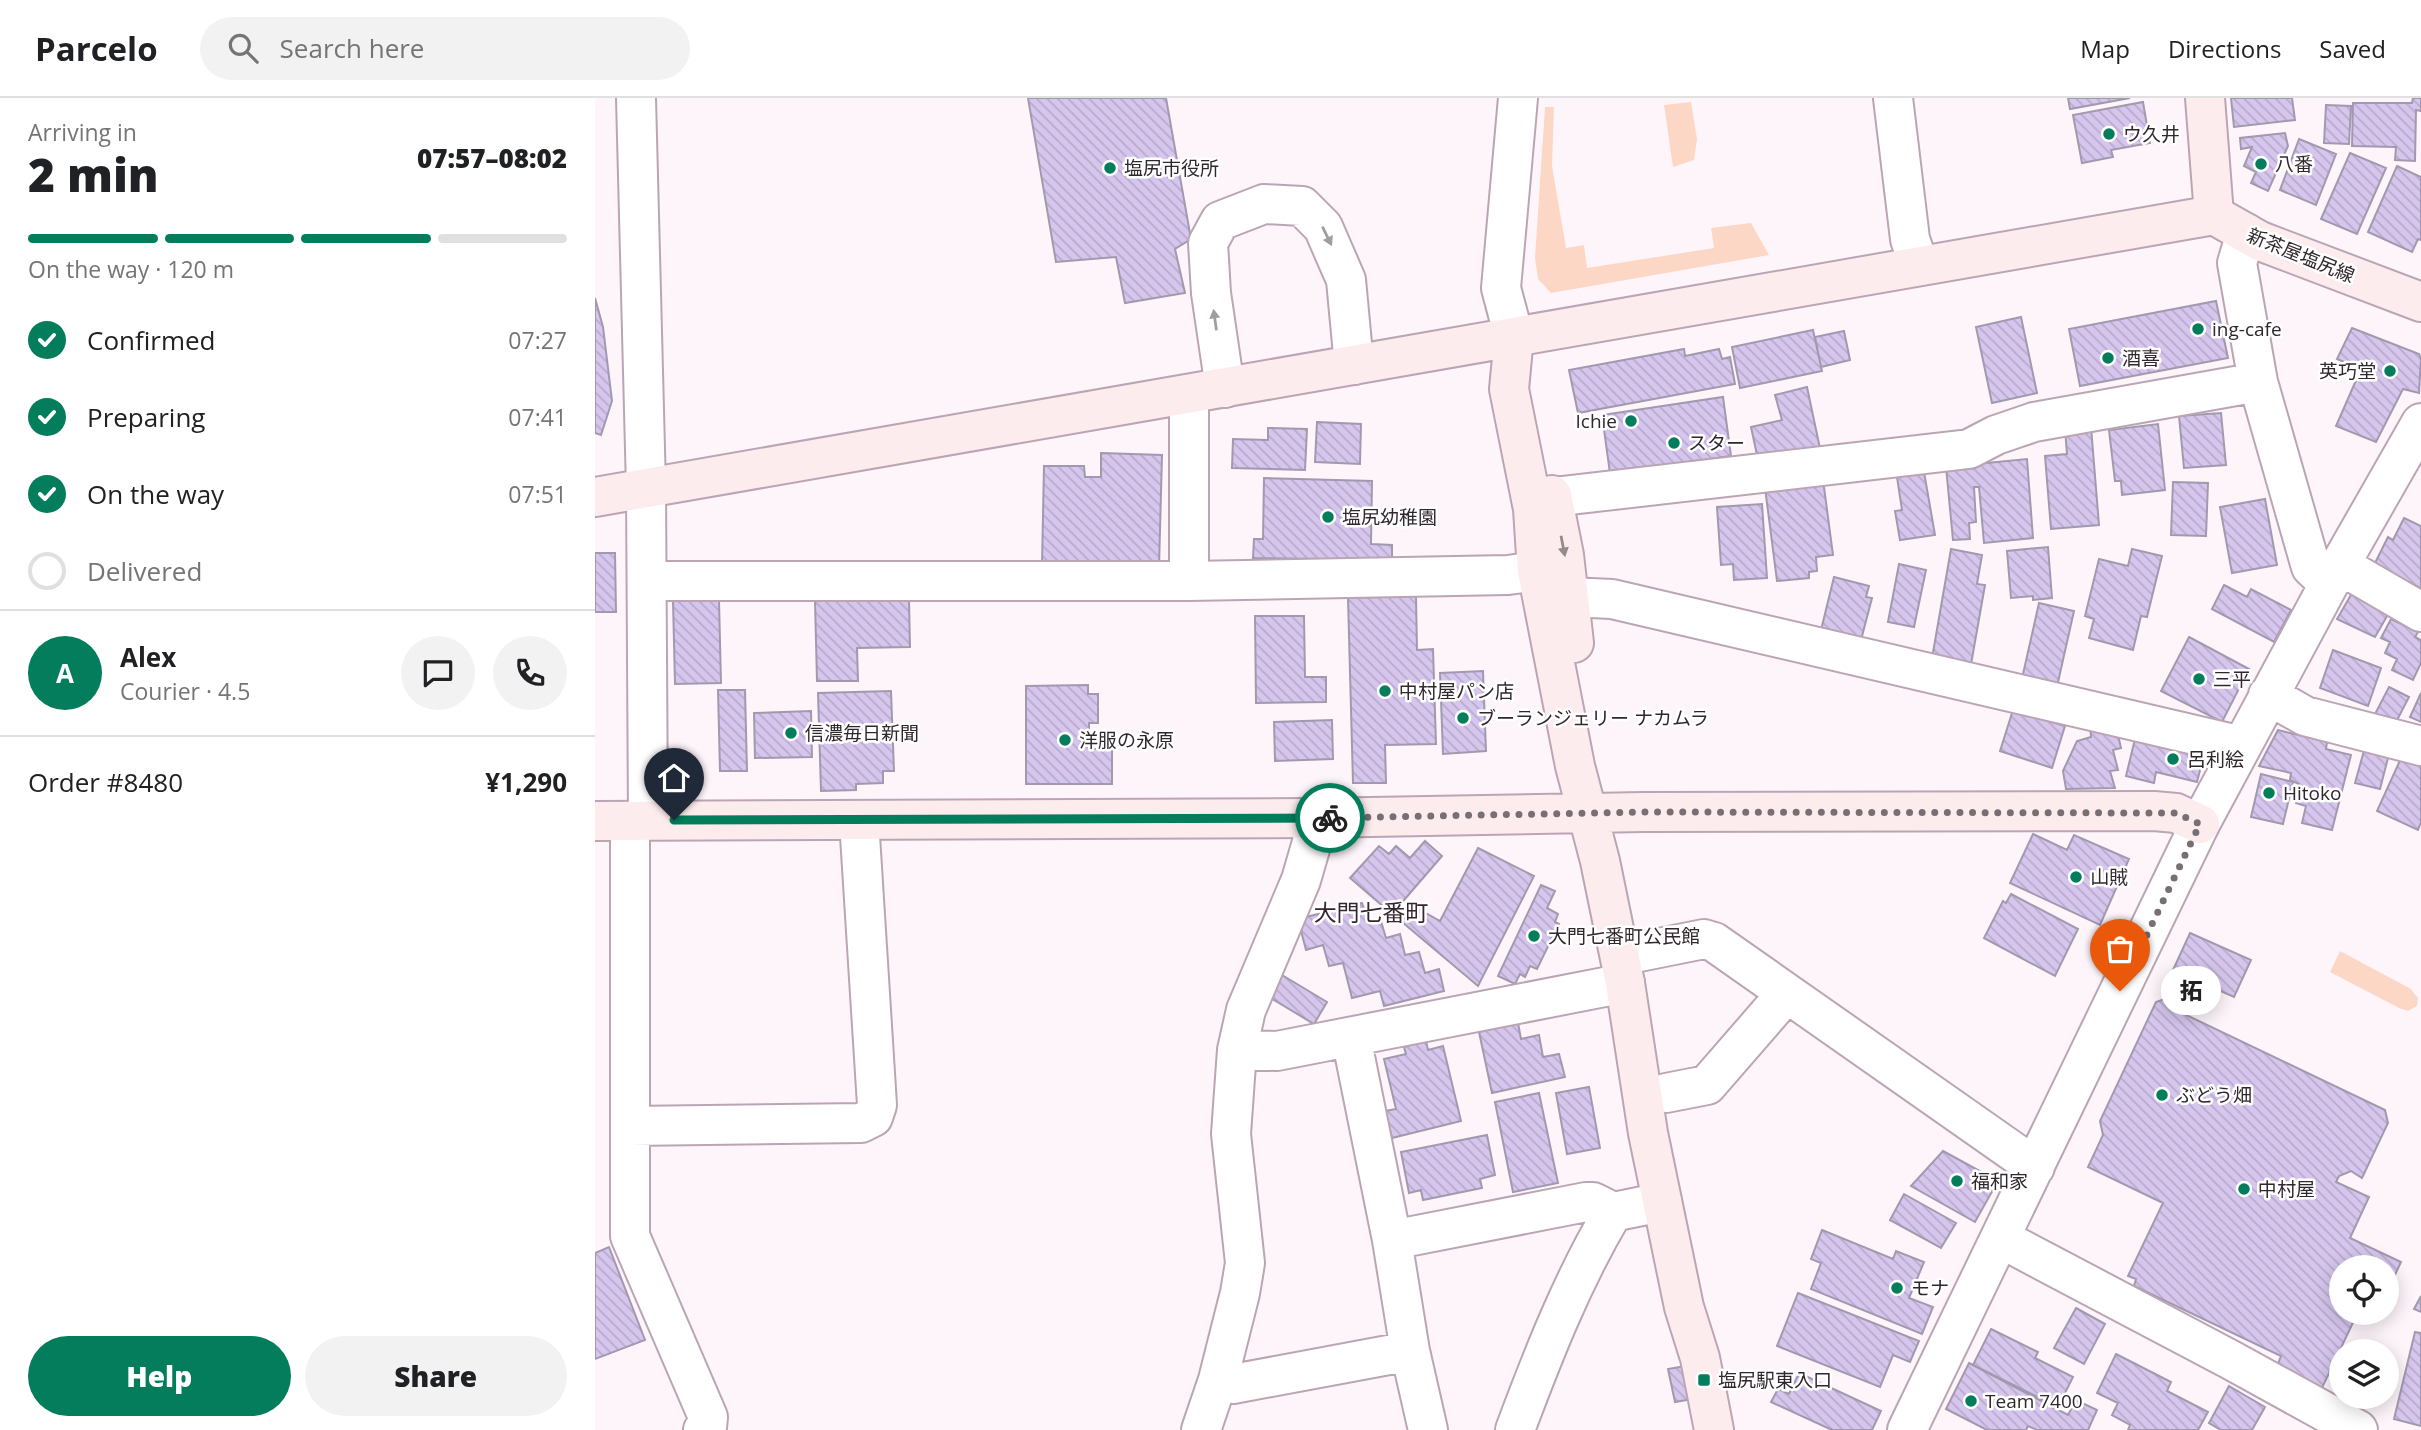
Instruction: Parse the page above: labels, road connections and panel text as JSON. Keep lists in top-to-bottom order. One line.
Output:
{"streets":{"street":["新茶屋塩尻線"]},"districts":["大門七番町"],"places":{"other":["ウ久井","八番","塩尻市役所","ing-cafe","酒喜","英巧堂","Ichie","スター","塩尻幼稚園","三平","中村屋パン店","ブーランジェリー ナカムラ","信濃毎日新聞","洋服の永原","呂利絵","Hitoko","山賊","大門七番町公民館","拓","ぶどう畑","福和家","中村屋","モナ","Team 7400"],"transit":["塩尻駅東入口"]},"page":{"header":"Parcelo","search":"Search here","nav":["Map","Directions","Saved"],"heading":["2 min","Arriving in","07:57–08:02"],"panel":["Alex","Courier · 4.5","Order #8480","¥1,290"],"bar":"On the way · 120 m","list":[["Confirmed","07:27"],["Preparing","07:41"],["On the way","07:51"],"Delivered"],"round":"A","bubble":"拓","buttons":["Help","Share"]}}
